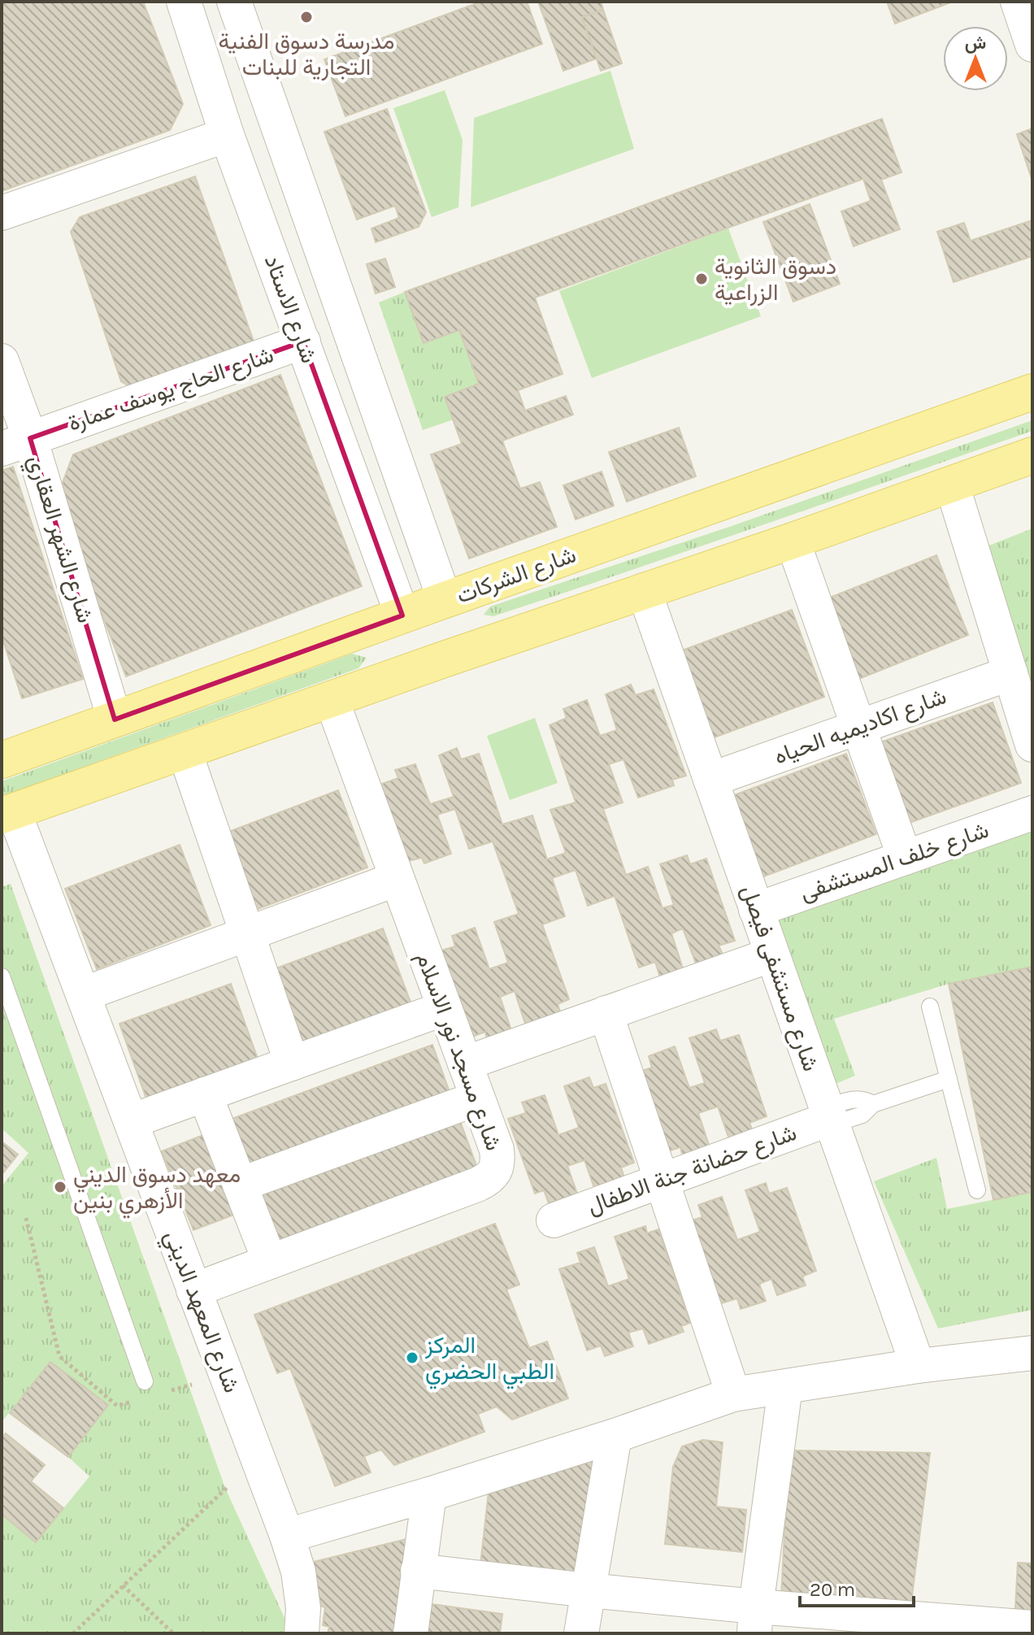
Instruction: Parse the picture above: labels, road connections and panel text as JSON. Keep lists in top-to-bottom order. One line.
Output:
{"streets":{"main road":["شارع الشركات"],"street":["شارع الاستاد","شارع الحاج يوسف عمارة","شارع الشهر العقاري","شارع اكاديميه الحياه","شارع خلف المستشفى","شارع مستشفى فيصل","شارع مسجد نور الاسلام","شارع حضانة جنة الاطفال","شارع المعهد الديني"]},"crossings":[["شارع الاستاد","شارع الحاج يوسف عمارة"],["شارع الاستاد","شارع الشركات"],["شارع الحاج يوسف عمارة","شارع الشهر العقاري"],["شارع الشهر العقاري","شارع الشركات"],["شارع اكاديميه الحياه","شارع مستشفى فيصل"],["شارع خلف المستشفى","شارع مستشفى فيصل"],["شارع مستشفى فيصل","شارع حضانة جنة الاطفال"],["شارع مسجد نور الاسلام","شارع المعهد الديني"]],"places":["مدرسة دسوق الفنية التجارية للبنات","دسوق الثانوية الزراعية","معهد دسوق الديني الأزهري بنين","المركز الطبي الحضري"],"scale_bar":"20 m","north":"top"}
